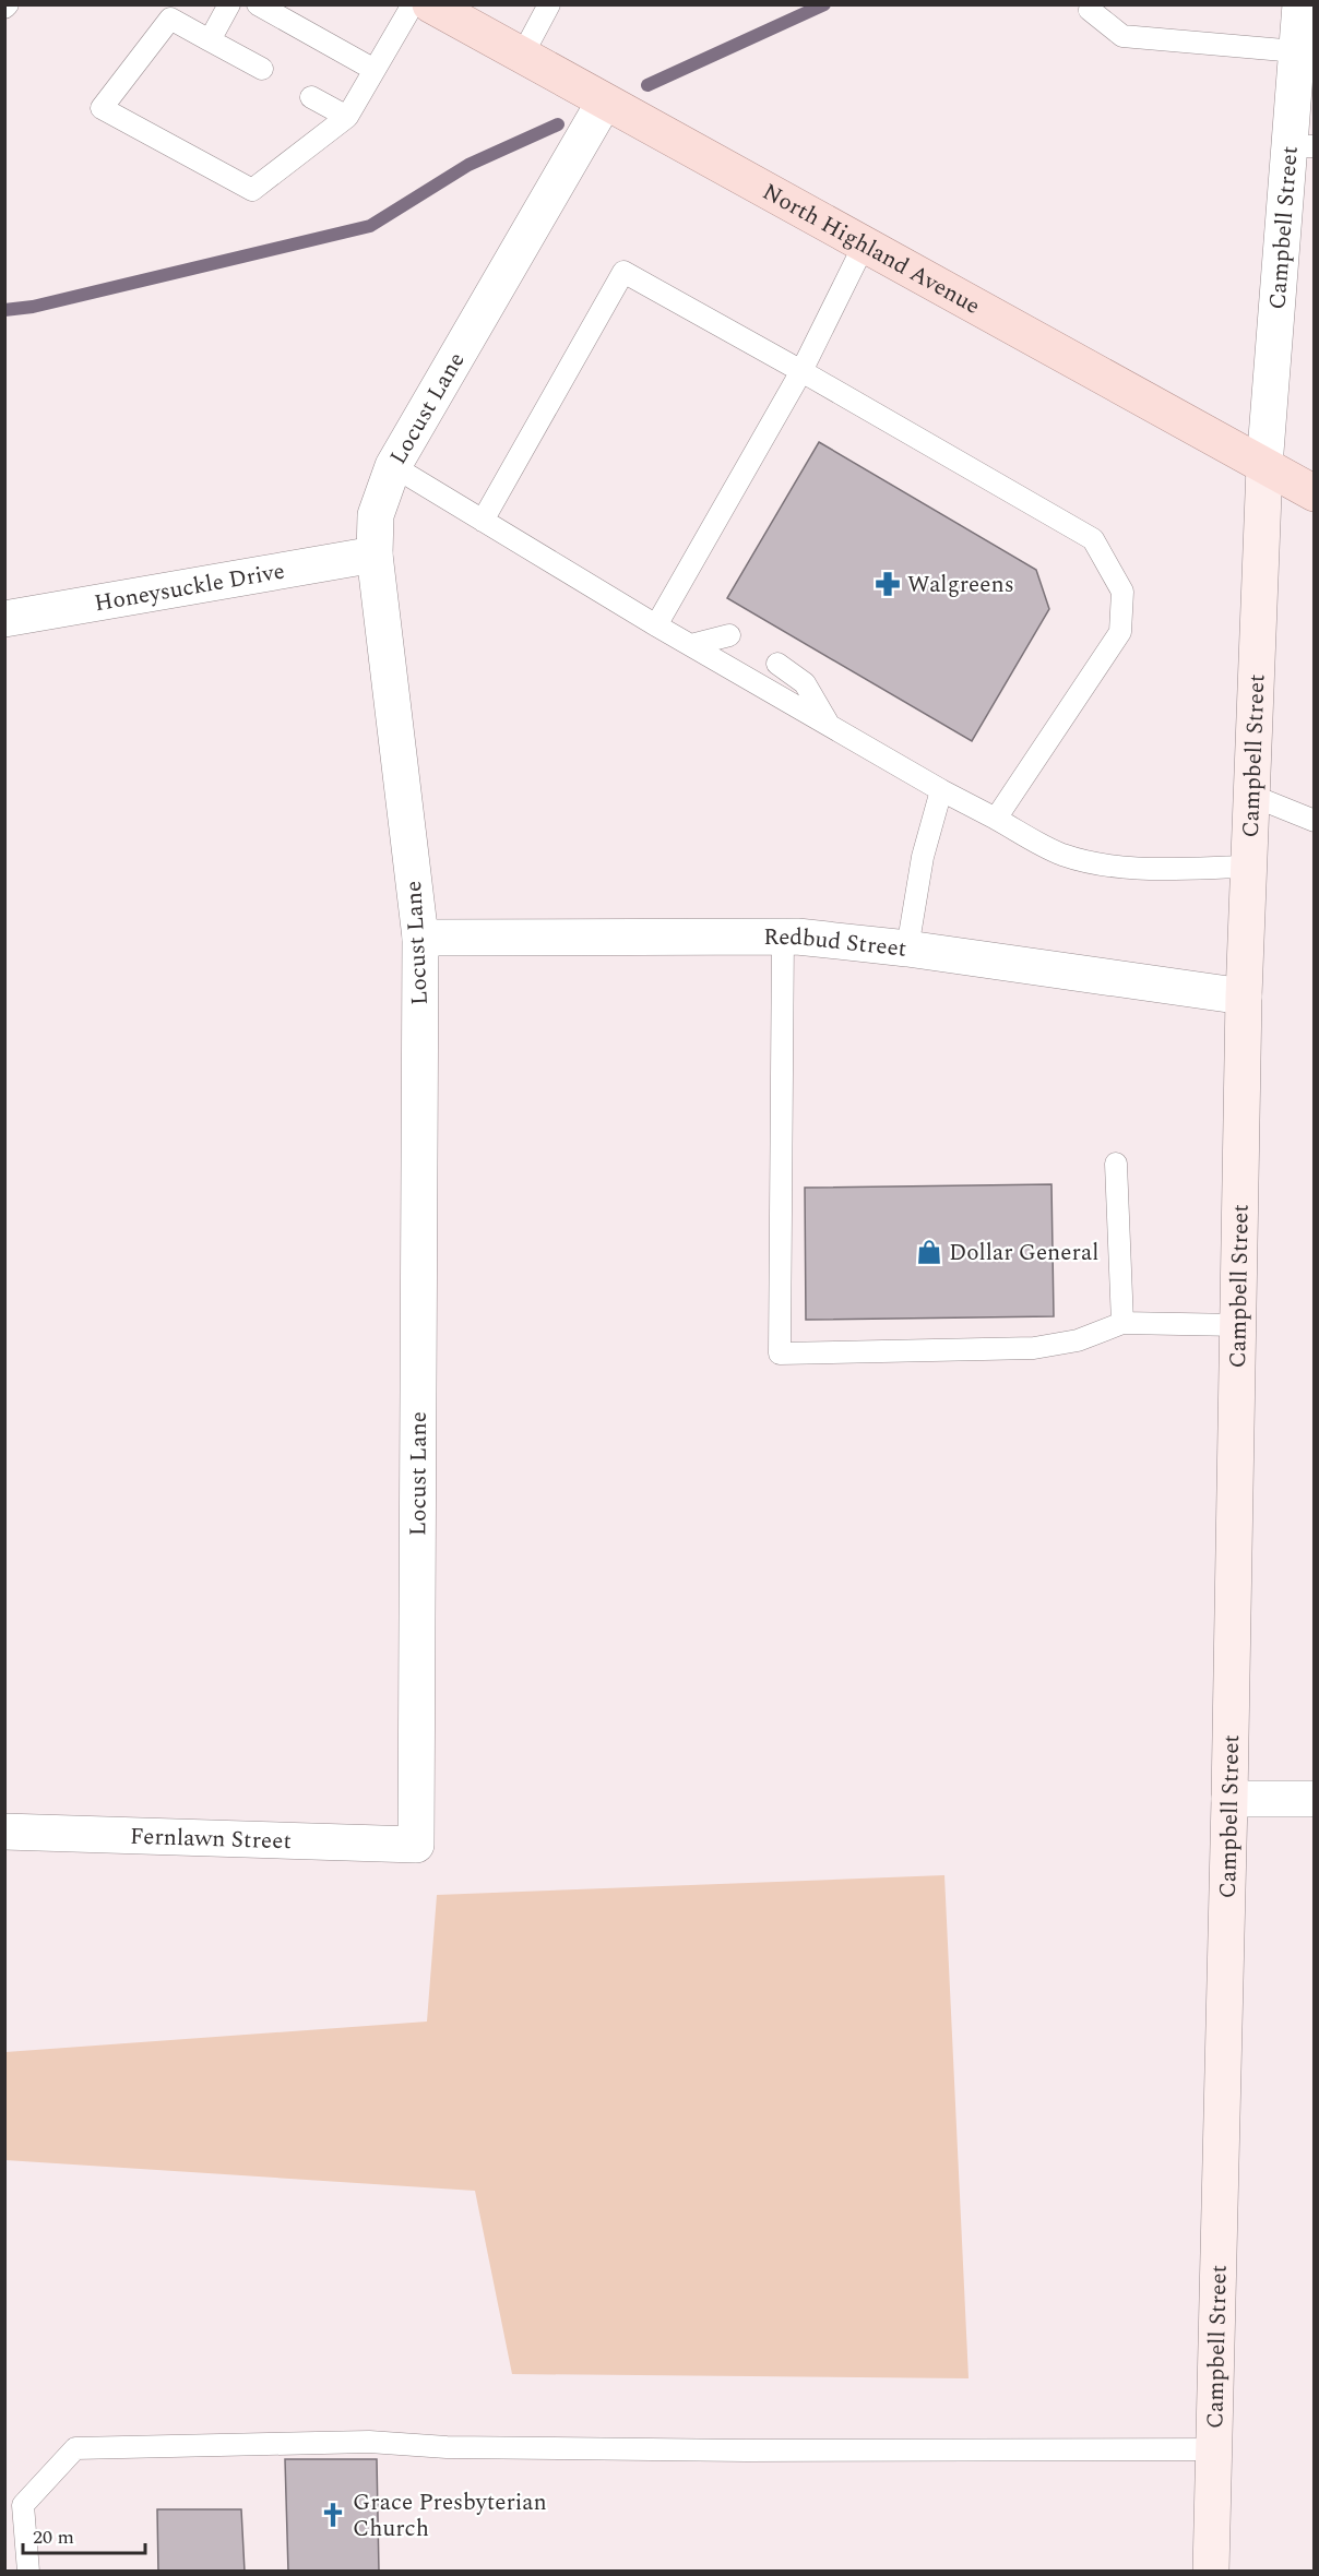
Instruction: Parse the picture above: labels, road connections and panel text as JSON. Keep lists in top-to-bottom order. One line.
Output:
{"streets":{"main road":["Campbell Street","North Highland Avenue"],"street":["Locust Lane","Honeysuckle Drive","Redbud Street","Fernlawn Street"]},"crossings":[["Campbell Street","North Highland Avenue"],["Campbell Street","Redbud Street"],["North Highland Avenue","Locust Lane"],["Locust Lane","Honeysuckle Drive"],["Locust Lane","Redbud Street"],["Locust Lane","Fernlawn Street"]],"places":{"pharmacy":["Walgreens"],"shop":["Dollar General"],"church":["Grace Presbyterian Church"]},"scale_bar":"20 m"}
